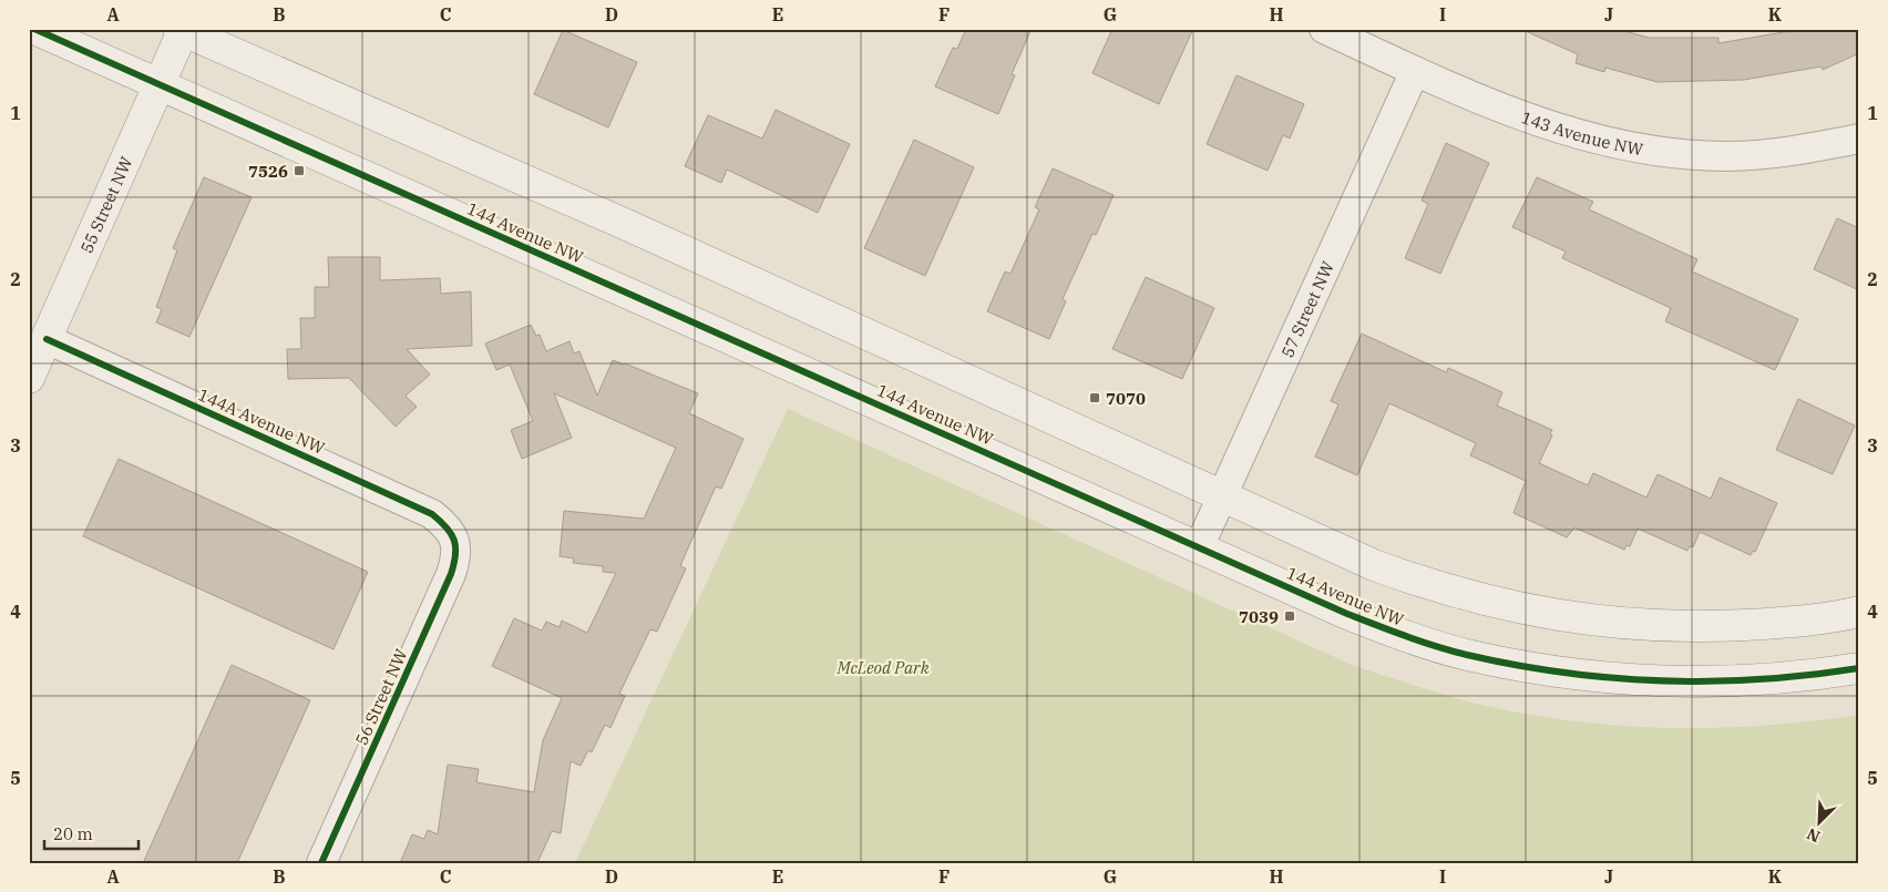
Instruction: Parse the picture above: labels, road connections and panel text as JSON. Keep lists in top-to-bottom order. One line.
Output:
{"streets":{"street":["143 Avenue NW","55 Street NW","144 Avenue NW","57 Street NW","144A Avenue NW","56 Street NW"]},"crossings":[["143 Avenue NW","57 Street NW"],["55 Street NW","144 Avenue NW"],["55 Street NW","144A Avenue NW"],["144 Avenue NW","57 Street NW"],["144A Avenue NW","56 Street NW"]],"parks":["McLeod Park"],"places":{"transit":["7526","7070","7039"]},"scale_bar":"20 m","north":"bottom left","grid":{"columns":["A","B","C","D","E","F","G","H","I","J","K"],"rows":["1","2","3","4","5"]}}
